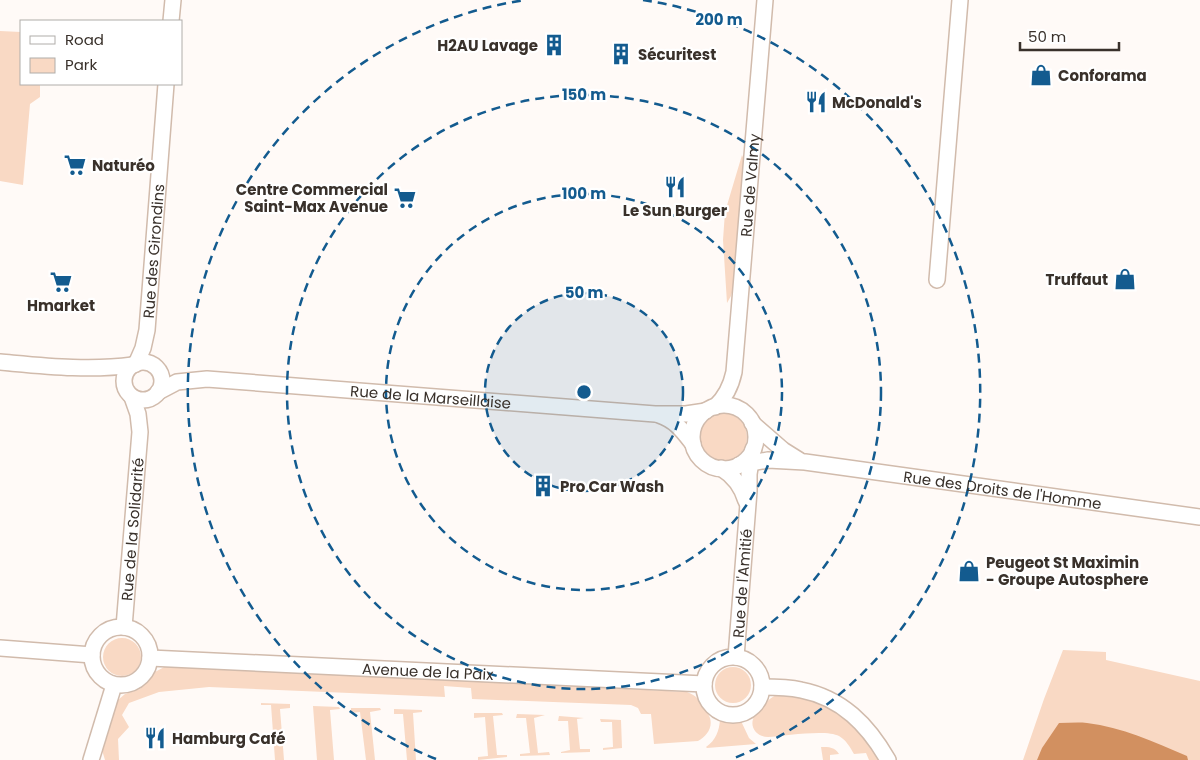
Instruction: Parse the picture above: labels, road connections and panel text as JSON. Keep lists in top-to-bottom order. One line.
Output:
{"streets":{"street":["Rue de Valmy","Rue des Girondins","Rue de la Marseillaise","Rue des Droits de l'Homme","Rue de la Solidarité","Rue de l'Amitié","Avenue de la Paix"]},"crossings":[["Rue de Valmy","Rue de la Marseillaise"],["Rue de Valmy","Rue des Droits de l'Homme"],["Rue de Valmy","Rue de l'Amitié"],["Rue des Girondins","Rue de la Marseillaise"],["Rue des Girondins","Rue de la Solidarité"],["Rue de la Marseillaise","Rue des Droits de l'Homme"],["Rue de la Marseillaise","Rue de la Solidarité"],["Rue de la Marseillaise","Rue de l'Amitié"],["Rue des Droits de l'Homme","Rue de l'Amitié"],["Rue de la Solidarité","Avenue de la Paix"],["Rue de l'Amitié","Avenue de la Paix"]],"places":{"building":["H2AU Lavage","Sécuritest","Pro Car Wash"],"shop":["Conforama","Truffaut","Peugeot St Maximin - Groupe Autosphere"],"restaurant":["McDonald's","Le Sun Burger","Hamburg Café"],"supermarket":["Naturéo","Centre Commercial Saint-Max Avenue","Hmarket"]},"legend":["Road","Park"],"scale_bar":"50 m","rings":["200 m","150 m","100 m","50 m"]}
